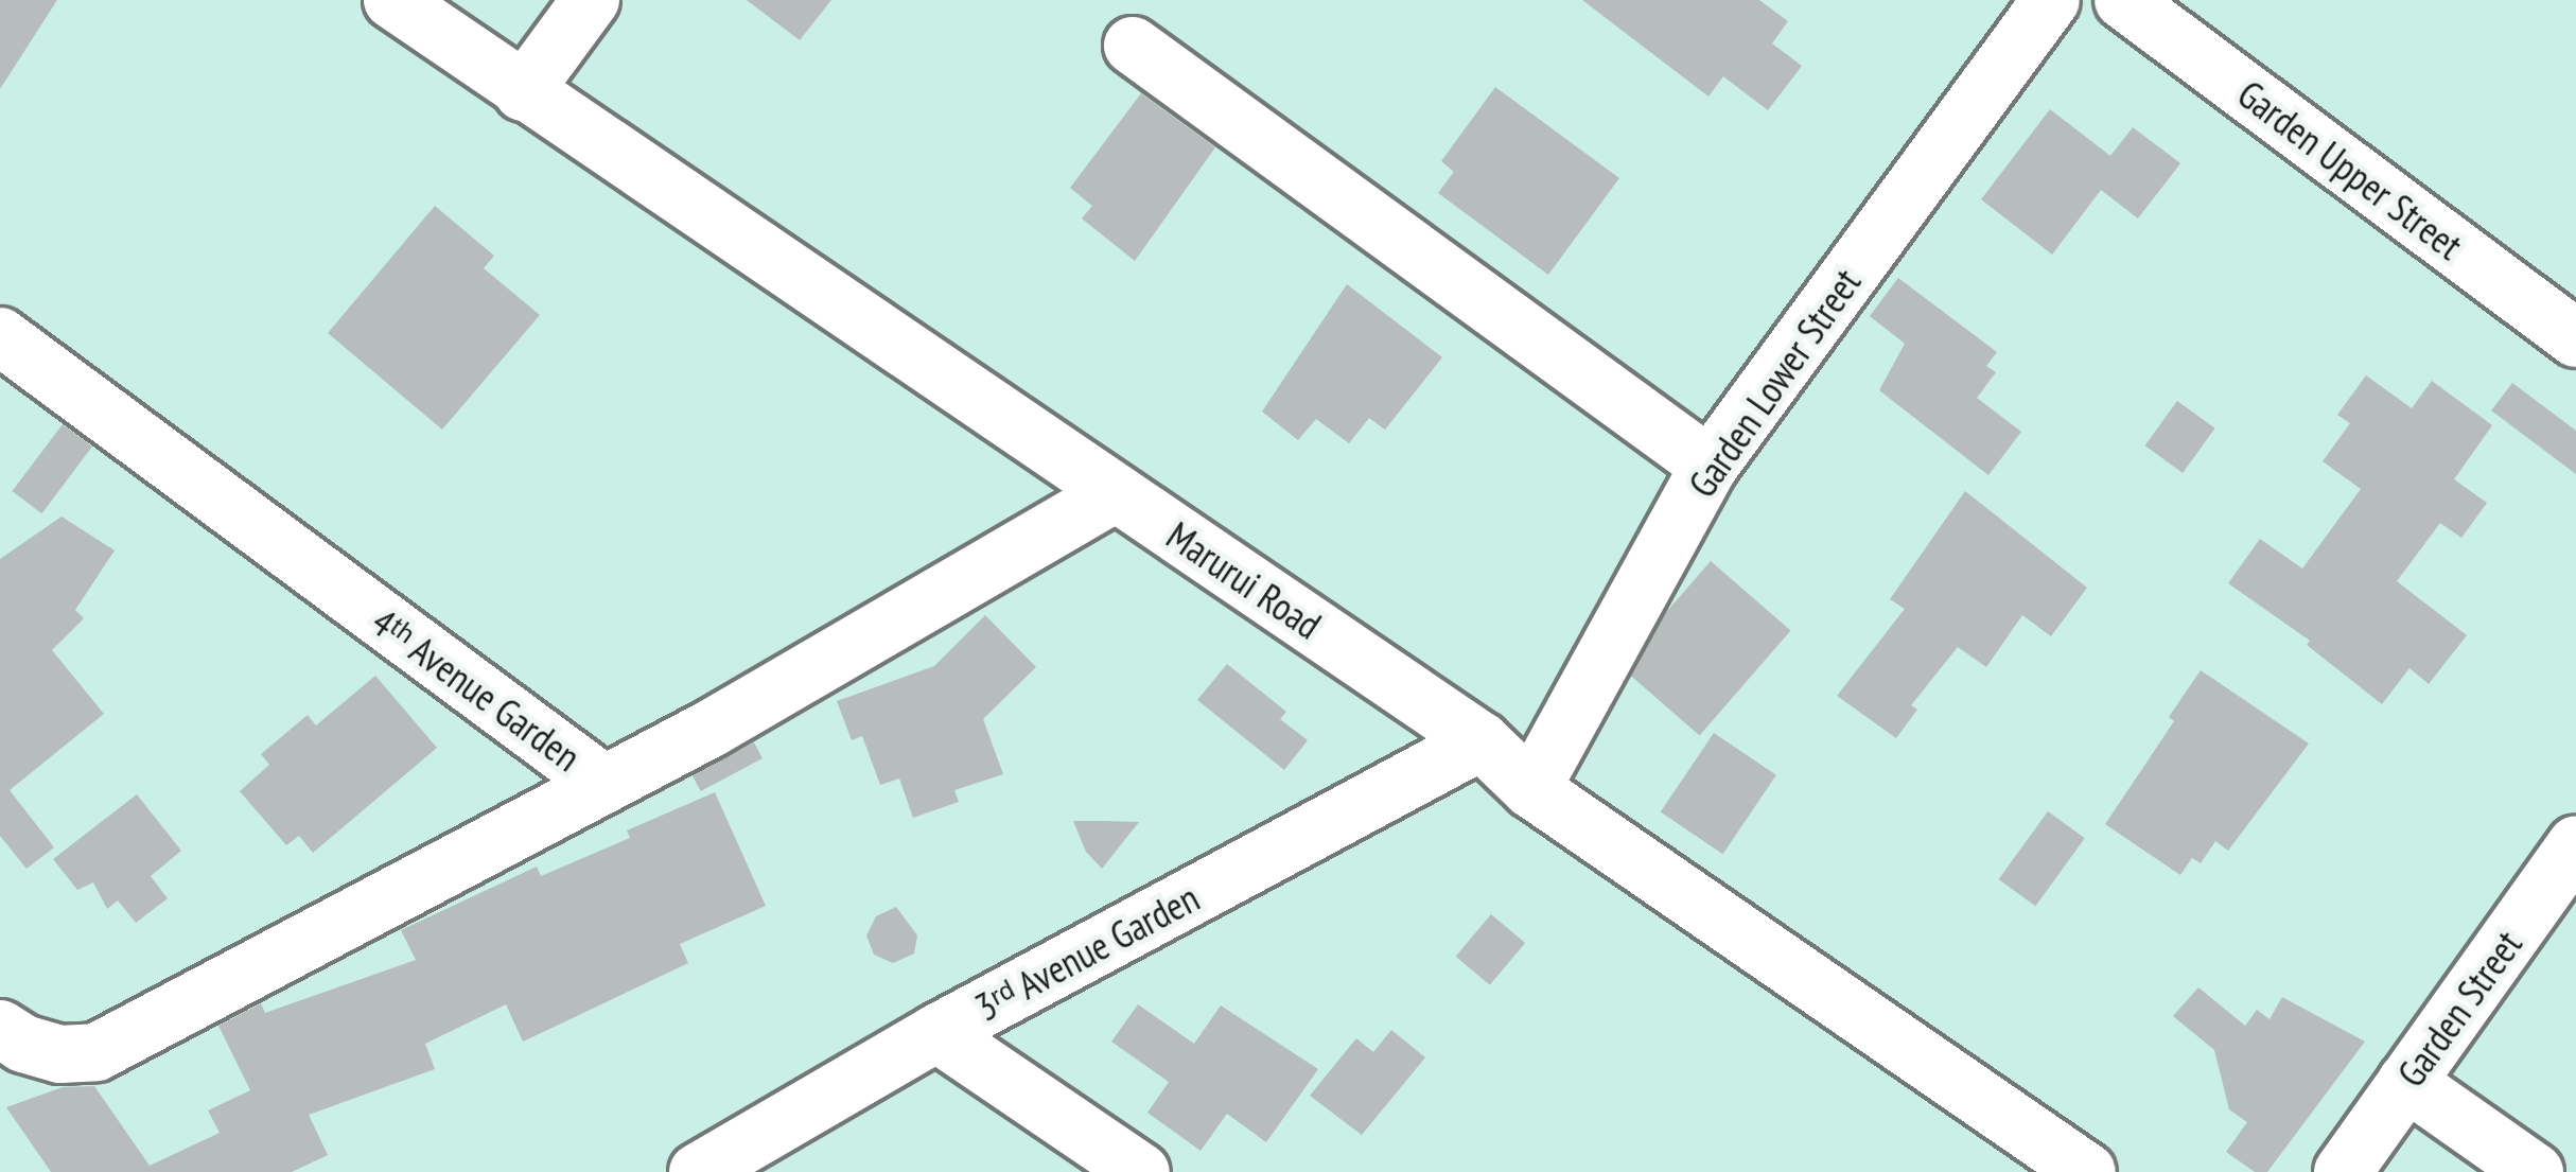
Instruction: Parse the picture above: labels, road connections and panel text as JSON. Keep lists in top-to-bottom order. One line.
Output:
{"streets":{"street":["Garden Upper Street","Garden Lower Street","Marurui Road","4ᵗʰ Avenue Garden","3ʳᵈ Avenue Garden","Garden Street"]},"crossings":[["Garden Lower Street","Marurui Road"],["Marurui Road","4ᵗʰ Avenue Garden"],["Marurui Road","3ʳᵈ Avenue Garden"]]}
